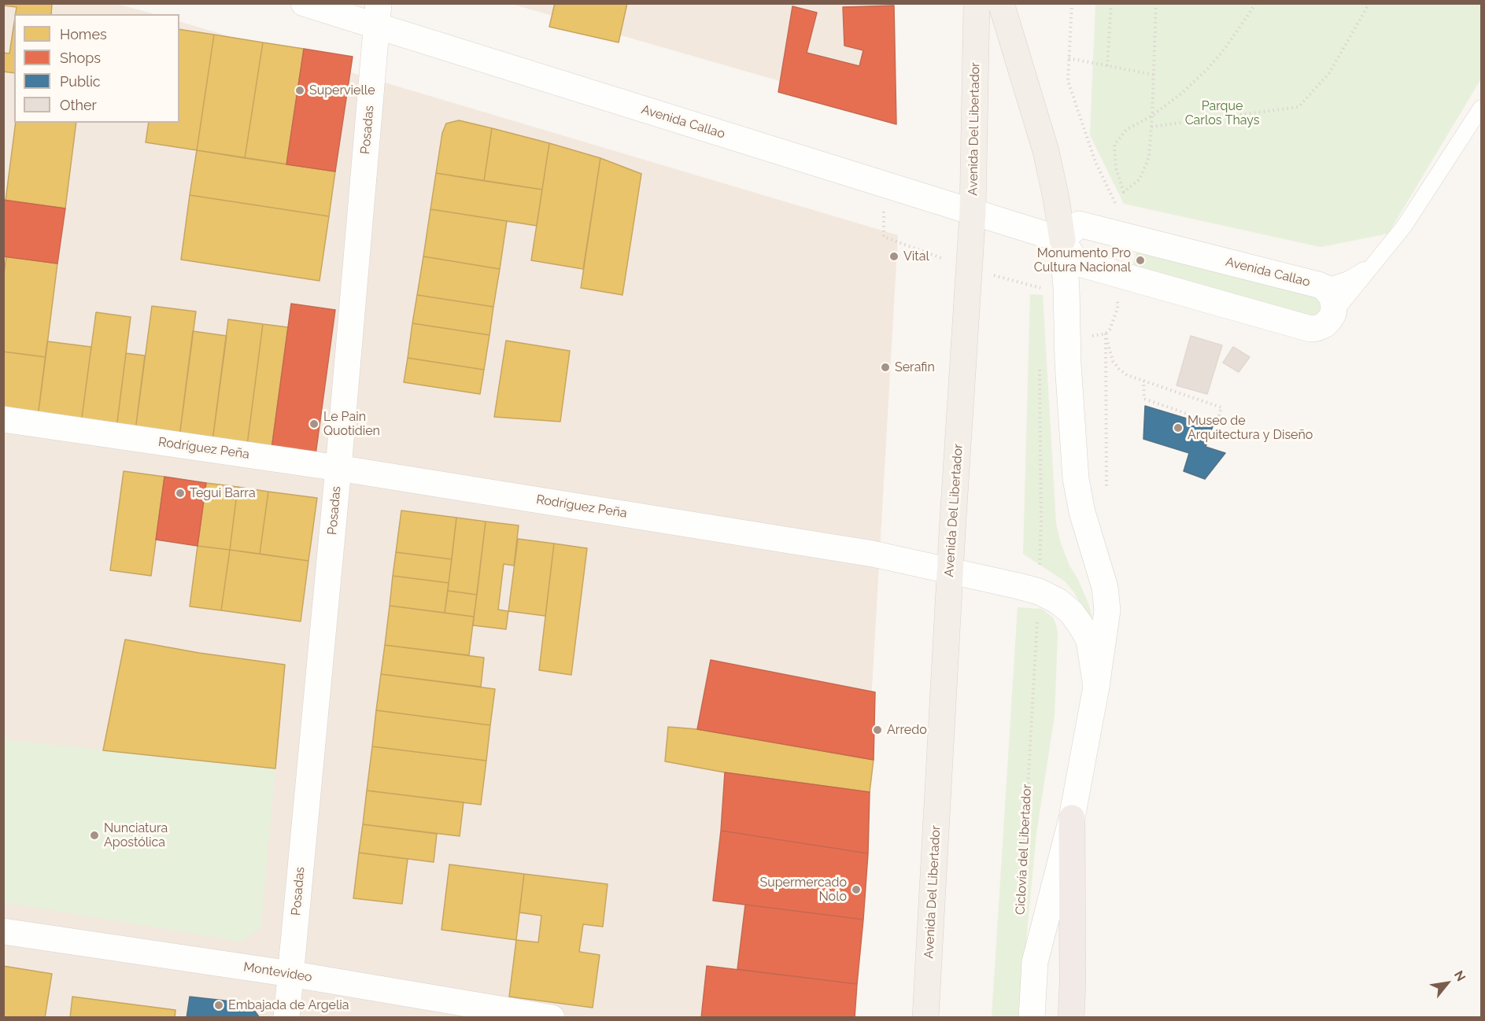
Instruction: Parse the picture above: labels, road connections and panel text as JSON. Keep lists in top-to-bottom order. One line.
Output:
{"streets":{"main road":["Avenida Del Libertador"],"street":["Avenida Callao","Posadas","Rodríguez Peña","Montevideo"],"path":["Ciclovía del Libertador"]},"crossings":[["Avenida Callao","Avenida Del Libertador"],["Avenida Callao","Posadas"],["Avenida Del Libertador","Rodríguez Peña"],["Posadas","Rodríguez Peña"],["Posadas","Montevideo"]],"parks":["Parque Carlos Thays"],"places":["Supervielle","Vital","Monumento Pro Cultura Nacional","Serafin","Le Pain Quotidien","Museo de Arquitectura y Diseño","Tegui Barra","Arredo","Nunciatura Apostólica","Supermercado Nolo","Embajada de Argelia"],"legend":["Homes","Shops","Public","Other"],"north":"top right"}
